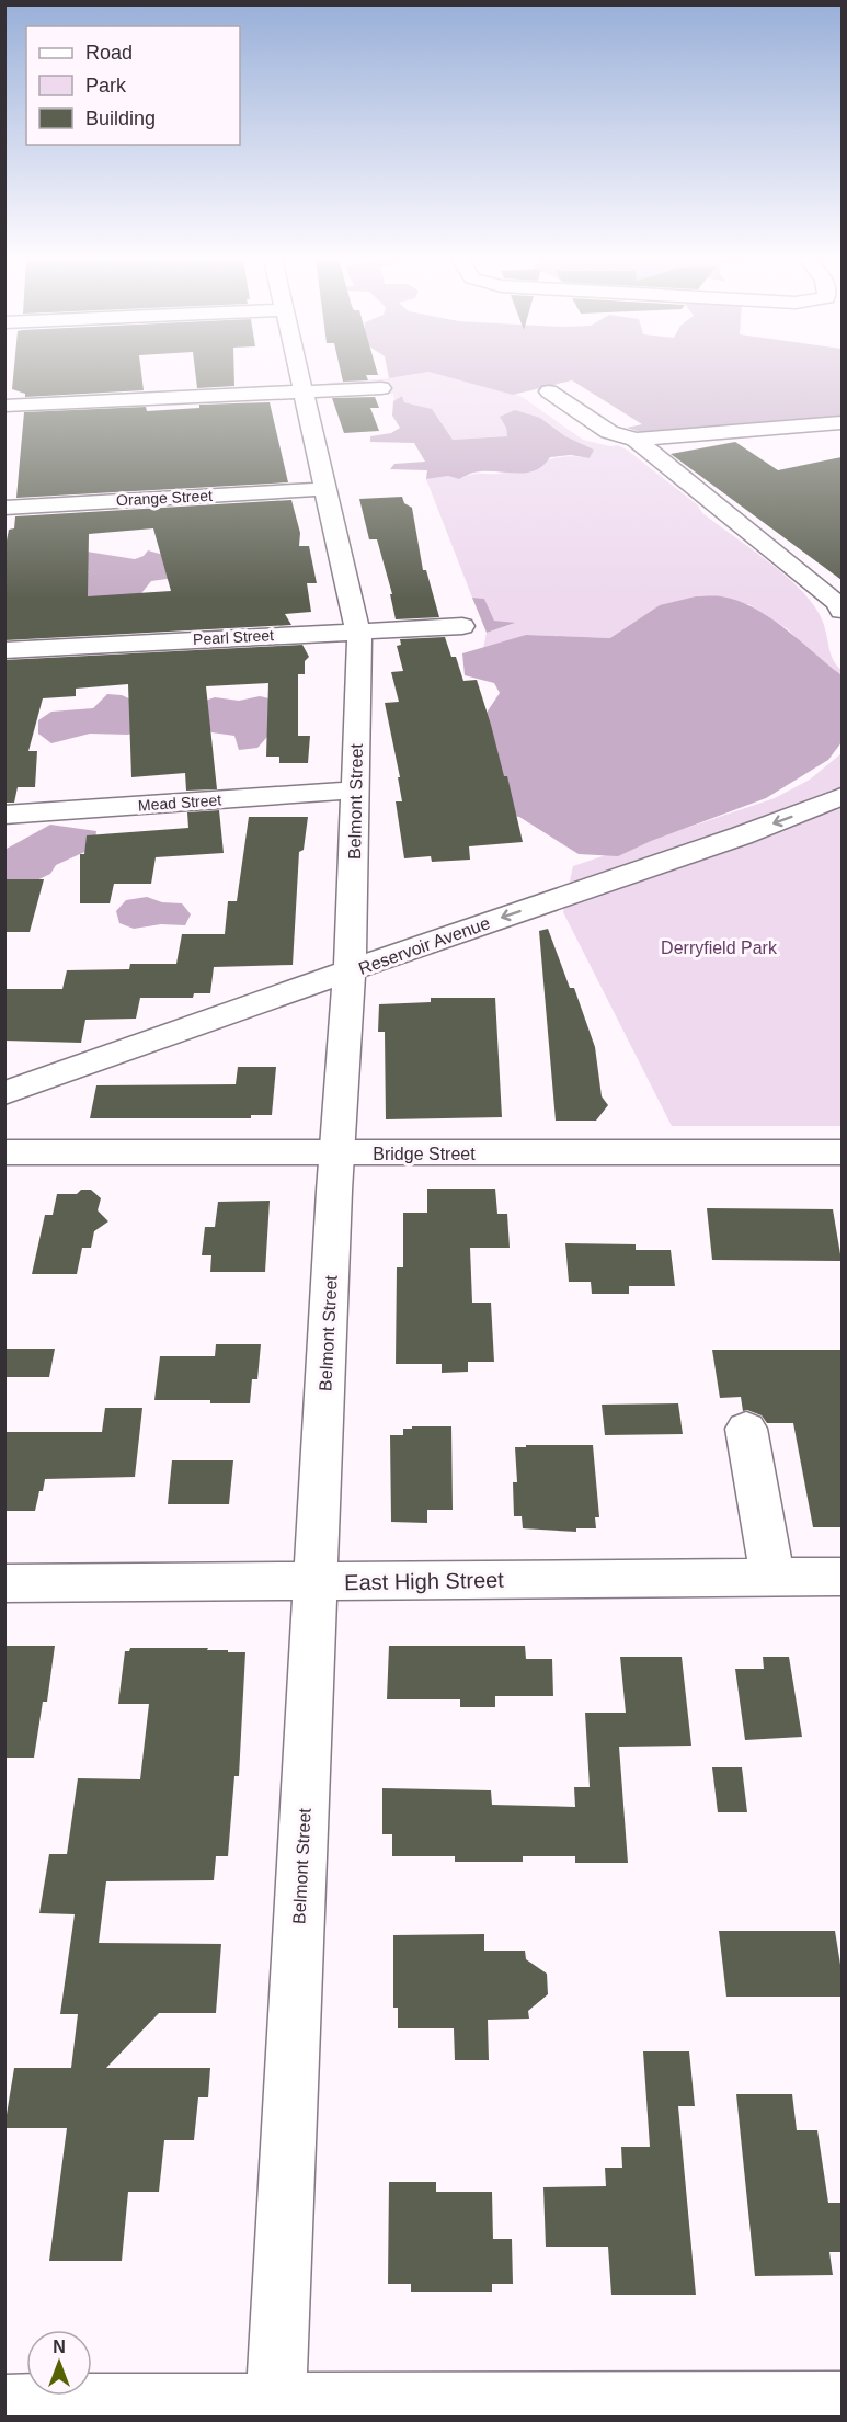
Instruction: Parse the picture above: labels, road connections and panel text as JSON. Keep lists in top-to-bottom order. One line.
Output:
{"streets":{"street":["Orange Street","Pearl Street","Belmont Street","Mead Street","Reservoir Avenue","Bridge Street","East High Street"]},"crossings":[["Orange Street","Belmont Street"],["Pearl Street","Belmont Street"],["Belmont Street","Mead Street"],["Belmont Street","Reservoir Avenue"],["Belmont Street","Bridge Street"],["Belmont Street","East High Street"]],"one_way":["Reservoir Avenue"],"parks":["Derryfield Park"],"legend":["Road","Park","Building"],"north":"top"}
